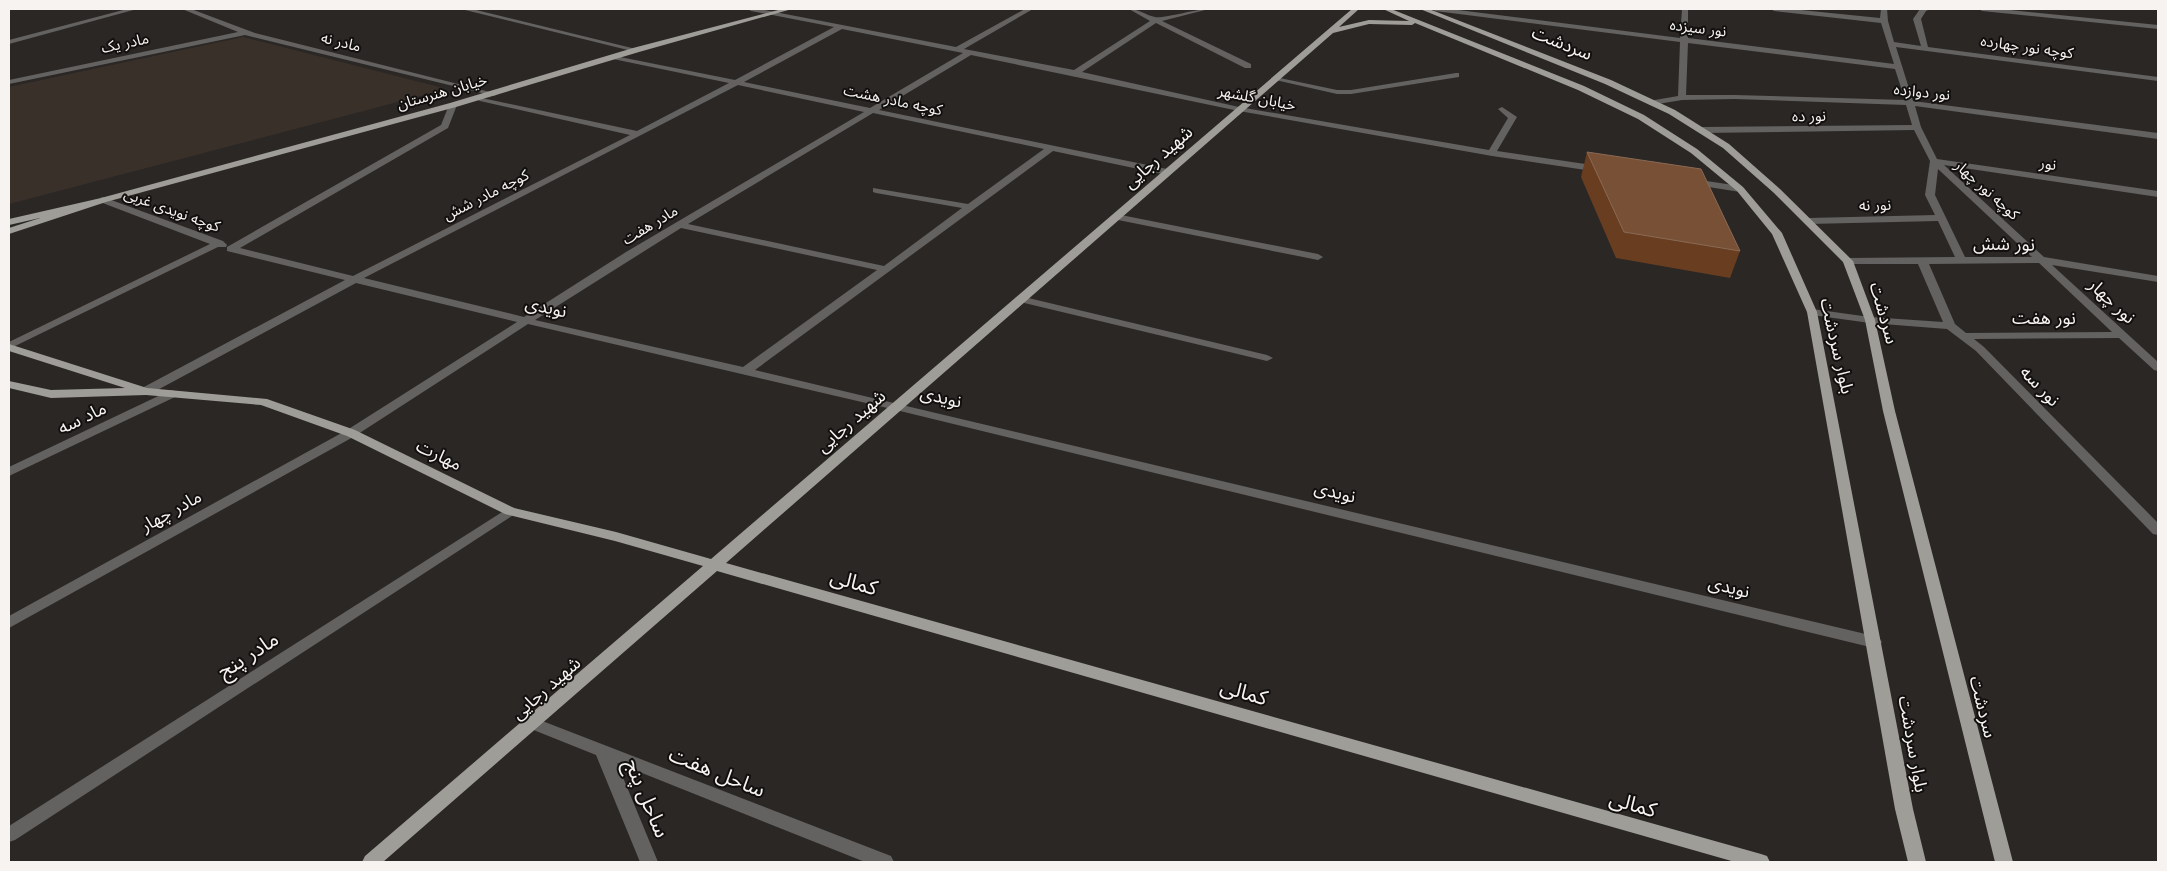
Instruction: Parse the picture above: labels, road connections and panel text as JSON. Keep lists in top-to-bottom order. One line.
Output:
{"streets":{"main road":["سردشت","خیابان هنرستان","شهید رجایی","بلوار سردشت","مهارت","کمالی"],"street":["نور سیزده","مادر نه","مادر یک","کوچه نور چهارده","نور دوازده","خیابان گلشهر","کوچه مادر هشت","نور ده","نور","کوچه نور چهار","کوچه مادر شش","نور نه","کوچه نویدی غربی","مادر هفت","نور شش","نور چهار","نویدی","نور هفت","نور سه","ماد سه","مادر چهار","مادر پنج","ساحل هفت","ساحل پنج"]},"crossings":[["مادر نه","مادر یک"],["مادر نه","خیابان هنرستان"],["سردشت","نور دوازده"],["سردشت","نور ده"],["سردشت","نور نه"],["سردشت","نور شش"],["خیابان هنرستان","خیابان گلشهر"],["خیابان هنرستان","کوچه مادر هشت"],["خیابان هنرستان","کوچه نویدی غربی"],["خیابان گلشهر","شهید رجایی"],["خیابان گلشهر","کوچه مادر شش"],["خیابان گلشهر","مادر هفت"],["کوچه مادر هشت","شهید رجایی"],["کوچه مادر هشت","کوچه مادر شش"],["کوچه مادر هشت","مادر هفت"],["شهید رجایی","نویدی"],["شهید رجایی","مهارت"],["شهید رجایی","کمالی"],["شهید رجایی","ساحل هفت"],["نور","کوچه نور چهار"],["کوچه نور چهار","نور شش"],["کوچه نور چهار","نور چهار"],["کوچه مادر شش","نویدی"],["کوچه مادر شش","مهارت"],["کوچه نویدی غربی","نویدی"],["مادر هفت","نویدی"],["مادر هفت","مهارت"],["مادر هفت","مادر چهار"],["نور شش","نور چهار"],["نور چهار","نور هفت"],["نویدی","بلوار سردشت"],["نور هفت","نور سه"],["ماد سه","مهارت"],["مهارت","مادر چهار"],["مهارت","کمالی"],["مهارت","مادر پنج"],["ساحل هفت","ساحل پنج"]]}
